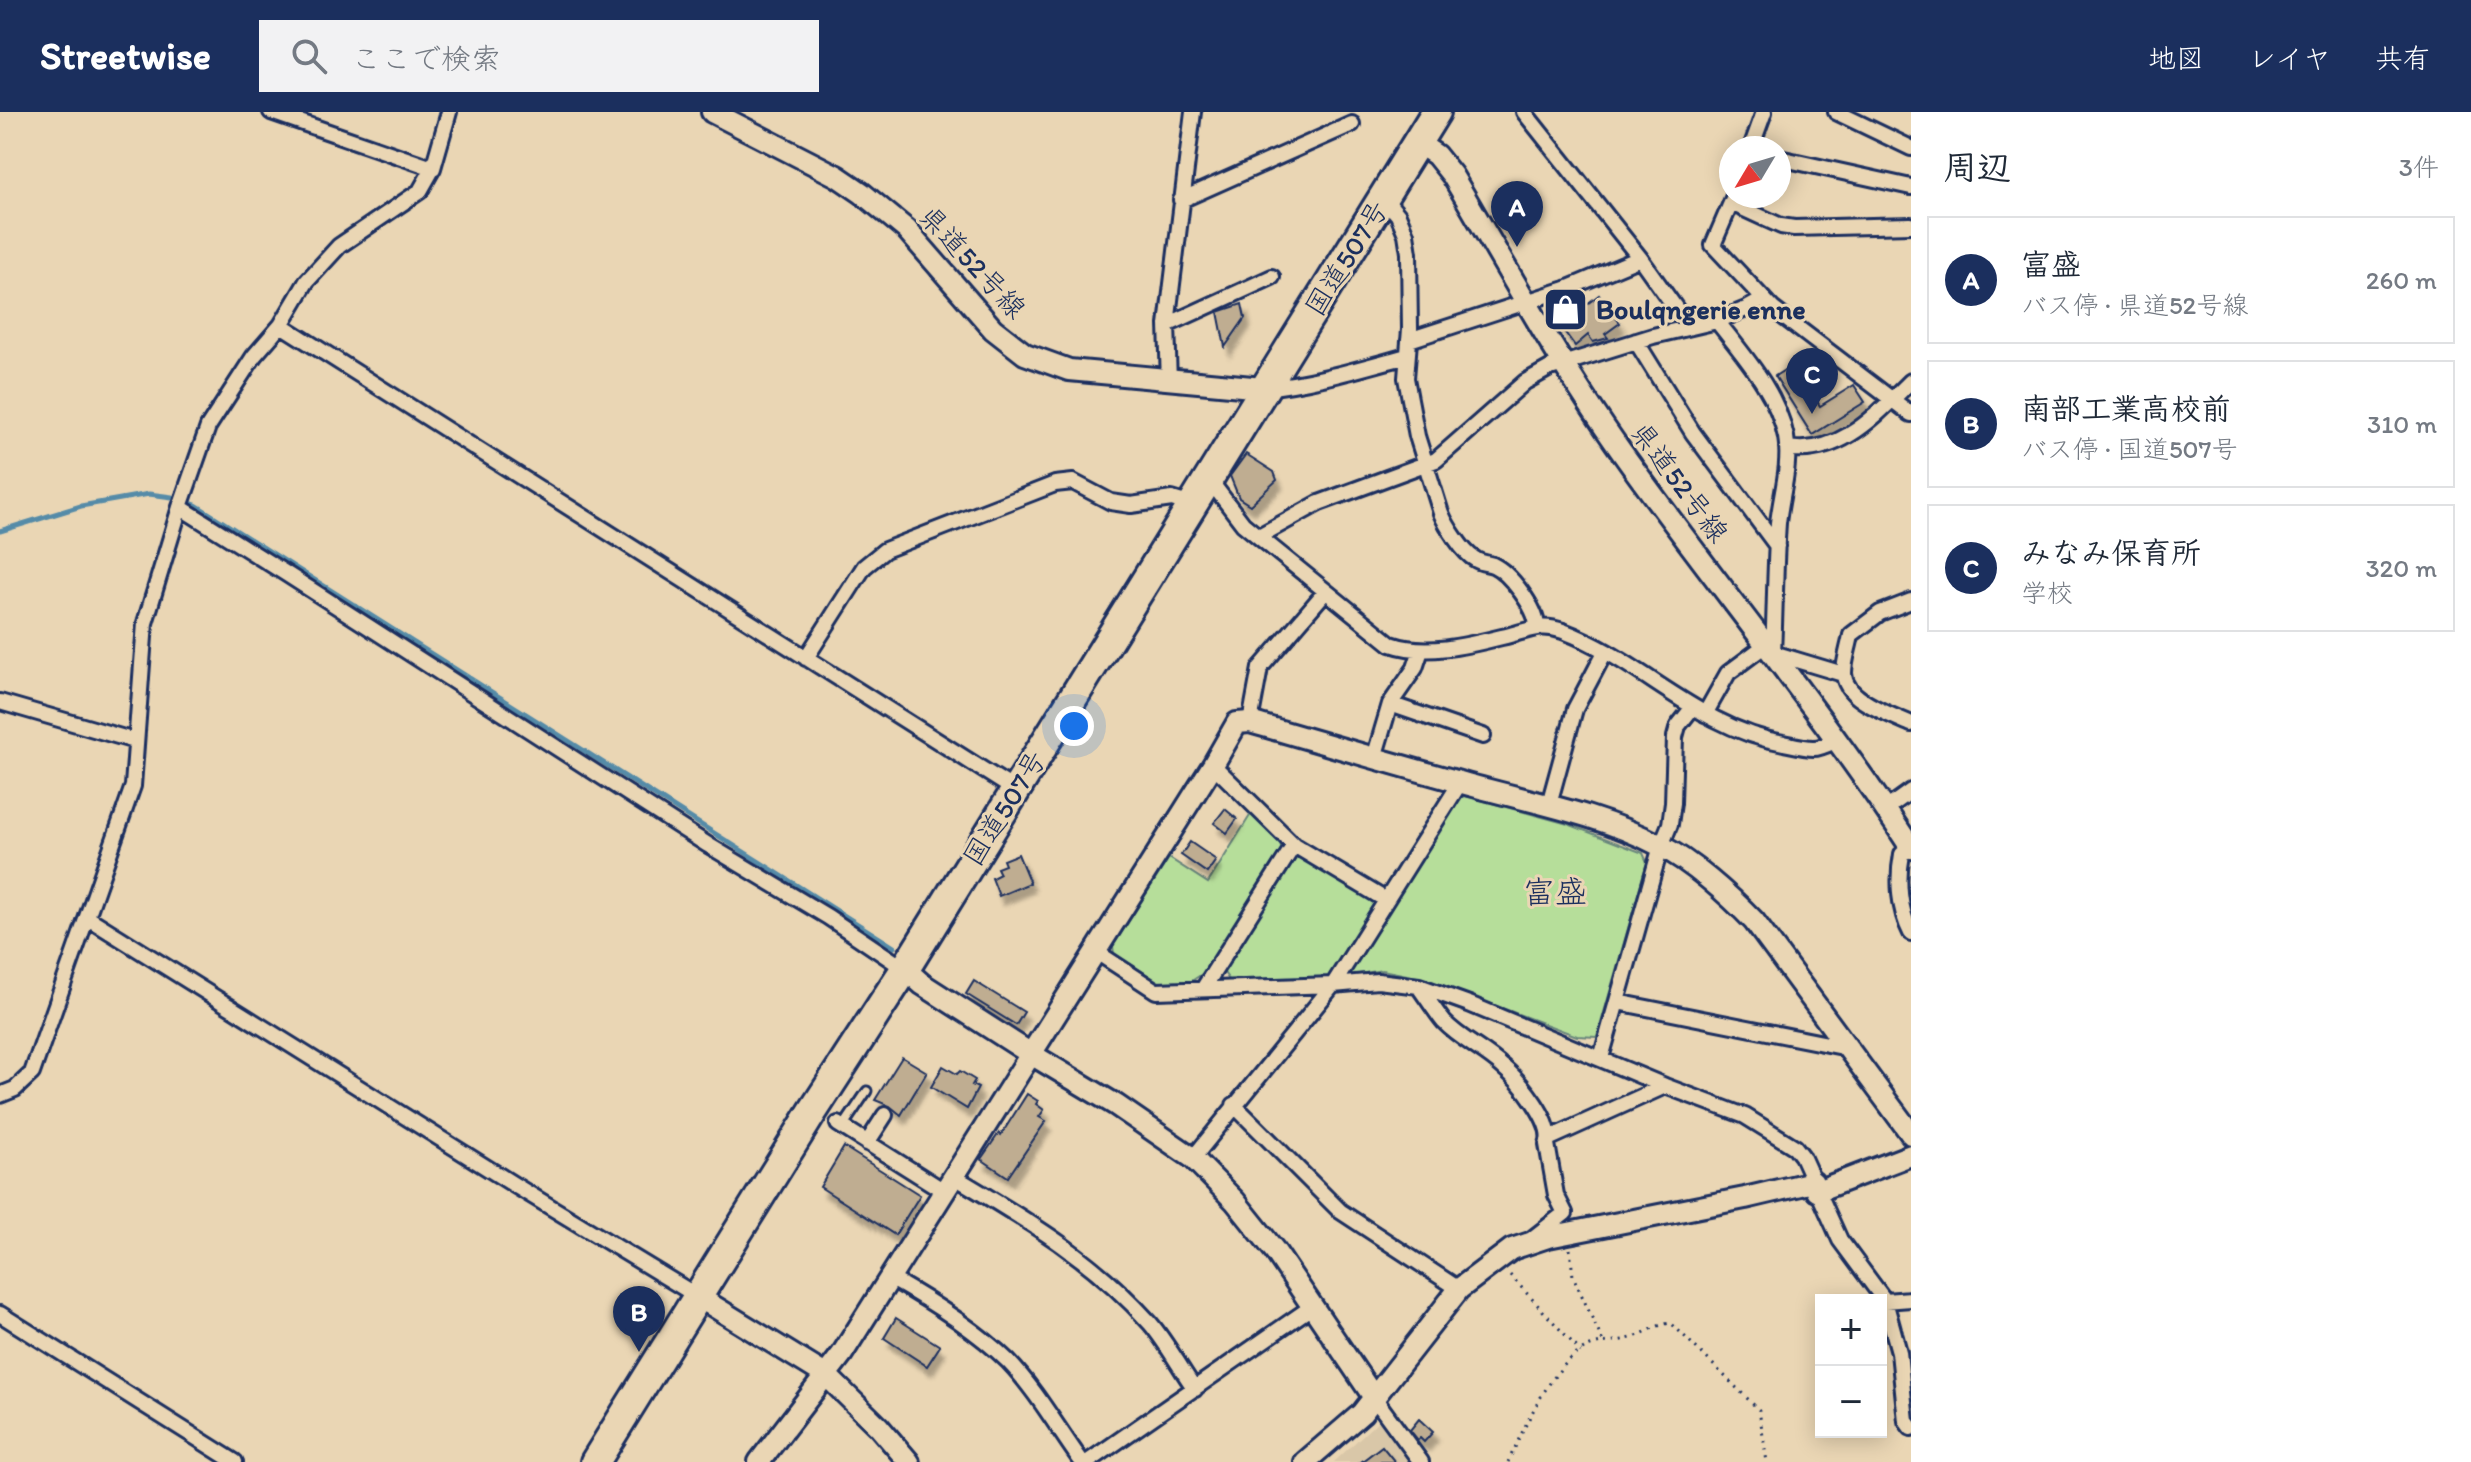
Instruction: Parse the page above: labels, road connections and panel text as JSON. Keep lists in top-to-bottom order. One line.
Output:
{"streets":{"highway":["国道507号"],"street":["県道52号線"]},"crossings":[["国道507号","県道52号線"]],"districts":["富盛"],"places":{"shop":["Boulqngerie enne"]},"north":"bottom left","page":{"header":"Streetwise","search":"ここで検索","nav":["地図","レイヤ","共有"],"heading":["周辺","3件"],"pins":["A","C","B"],"list":[{"mark":"A","name":"富盛","note":"バス停 · 県道52号線","value":"260 m"},{"mark":"B","name":"南部工業高校前","note":"バス停 · 国道507号","value":"310 m"},{"mark":"C","name":"みなみ保育所","note":"学校","value":"320 m"}],"map_buttons":["+","−"]}}
